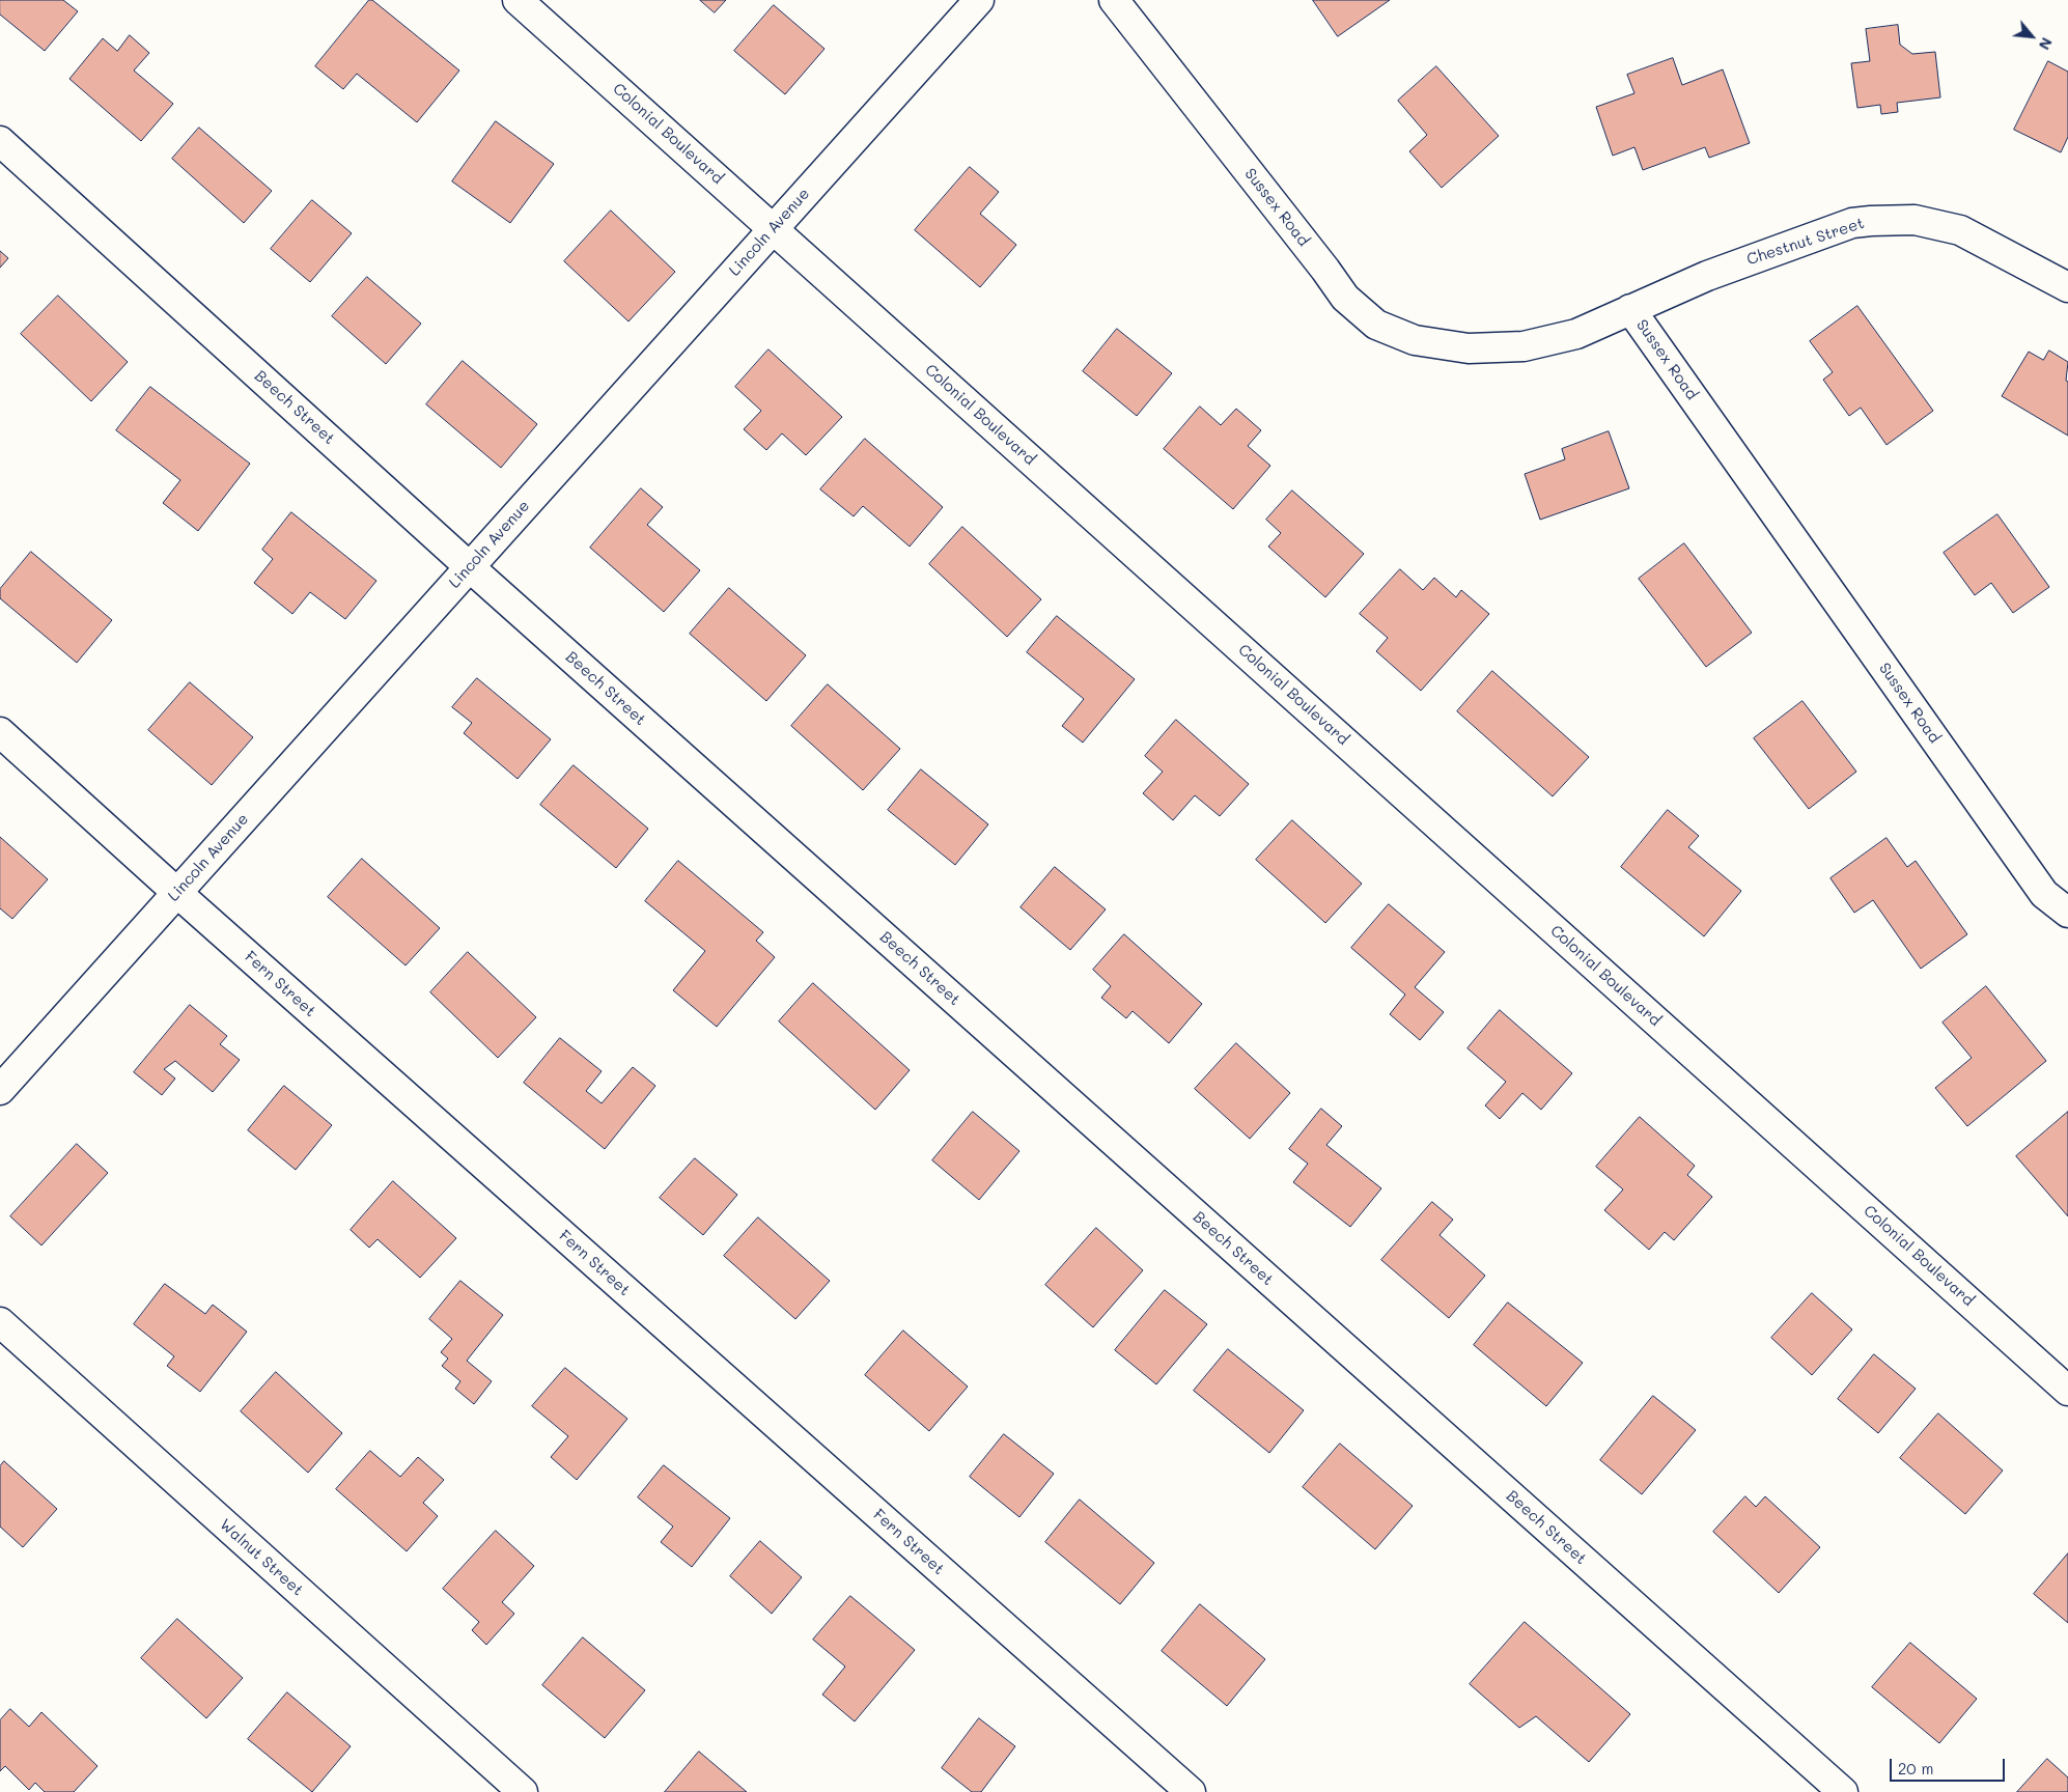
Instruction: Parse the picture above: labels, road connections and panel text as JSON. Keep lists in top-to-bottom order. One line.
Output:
{"streets":{"street":["Colonial Boulevard","Sussex Road","Lincoln Avenue","Chestnut Street","Beech Street","Fern Street","Walnut Street"]},"crossings":[["Colonial Boulevard","Lincoln Avenue"],["Sussex Road","Chestnut Street"],["Lincoln Avenue","Beech Street"],["Lincoln Avenue","Fern Street"]],"scale_bar":"20 m","north":"bottom right"}
